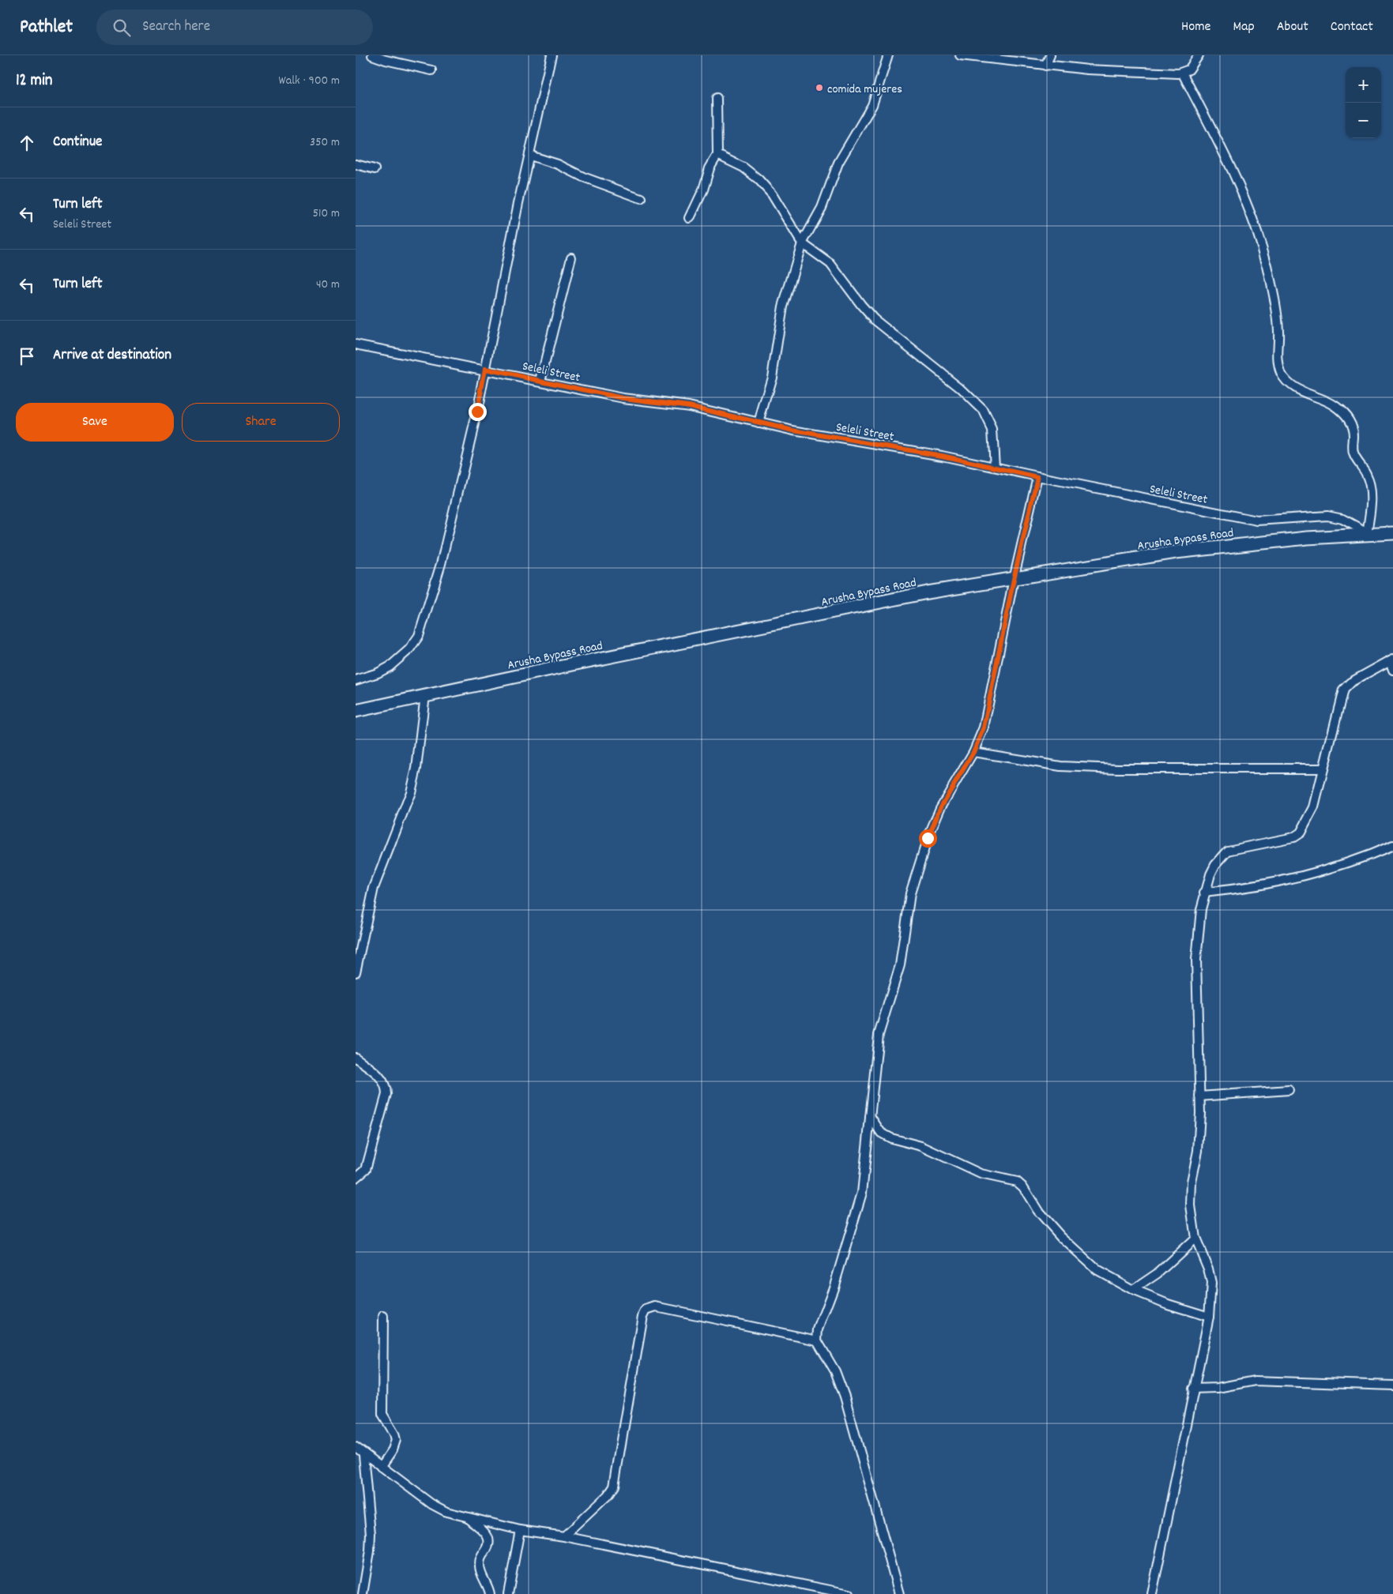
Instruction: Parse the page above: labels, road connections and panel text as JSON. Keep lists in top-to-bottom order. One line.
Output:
{"streets":{"main road":["Arusha Bypass Road"],"street":["Seleli Street"]},"crossings":[["Seleli Street","Arusha Bypass Road"]],"places":["comida mujeres"],"page":{"header":"Pathlet","search":"Search here","nav":["Home","Map","About","Contact"],"heading":["12 min","Walk · 900 m"],"map_buttons":["+","−"],"list":[["Continue","350 m"],["Turn left","Seleli Street","510 m"],["Turn left","40 m"],"Arrive at destination"],"buttons":["Save","Share"]}}
